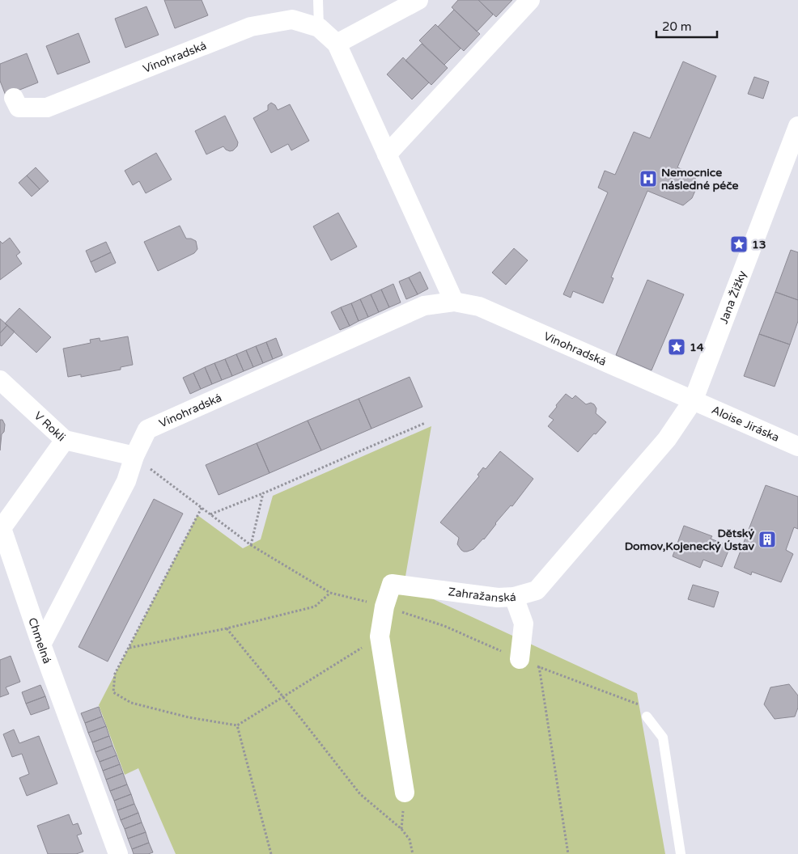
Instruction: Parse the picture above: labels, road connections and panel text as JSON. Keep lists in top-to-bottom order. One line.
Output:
{"streets":{"street":["Vinohradská","Jana Žižky","Aloise Jiráska","V Rokli","Zahražanská","Chmelná"]},"crossings":[["Vinohradská","Jana Žižky"],["Vinohradská","Aloise Jiráska"],["Vinohradská","V Rokli"],["Vinohradská","Zahražanská"],["Vinohradská","Chmelná"],["Jana Žižky","Aloise Jiráska"],["Jana Žižky","Zahražanská"],["Aloise Jiráska","Zahražanská"],["V Rokli","Chmelná"]],"places":{"hospital":["Nemocnice následné péče"],"place":["13","14"],"building":["Dětský Domov,Kojenecký Ústav"]},"scale_bar":"20 m"}
